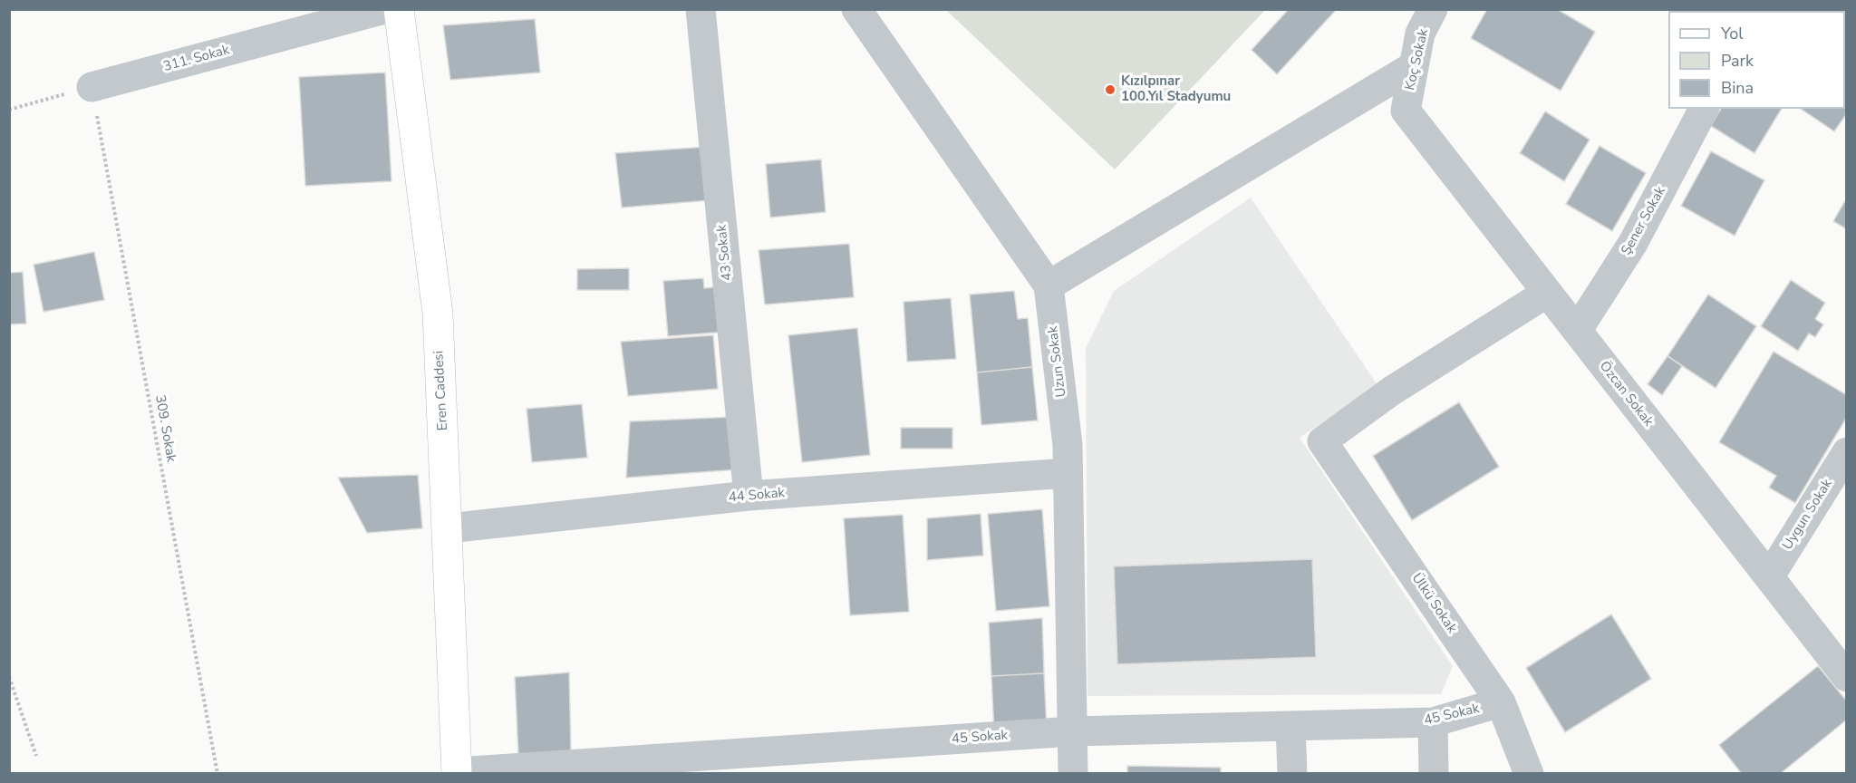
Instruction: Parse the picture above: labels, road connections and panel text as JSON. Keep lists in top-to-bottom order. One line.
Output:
{"streets":{"street":["311. Sokak","Koç Sokak","Şener Sokak","43 Sokak","Uzun Sokak","Eren Caddesi","Özcan Sokak","44 Sokak","Uygun Sokak","Ülkü Sokak","45 Sokak"],"path":["309. Sokak"]},"crossings":[["311. Sokak","309. Sokak"],["Koç Sokak","Özcan Sokak"],["Şener Sokak","Özcan Sokak"],["43 Sokak","44 Sokak"],["Uzun Sokak","44 Sokak"],["Uzun Sokak","45 Sokak"],["Eren Caddesi","44 Sokak"],["Eren Caddesi","45 Sokak"],["Özcan Sokak","Uygun Sokak"],["Özcan Sokak","Ülkü Sokak"],["Ülkü Sokak","45 Sokak"]],"places":["Kızılpınar 100.Yıl Stadyumu"],"legend":["Yol","Park","Bina"]}
